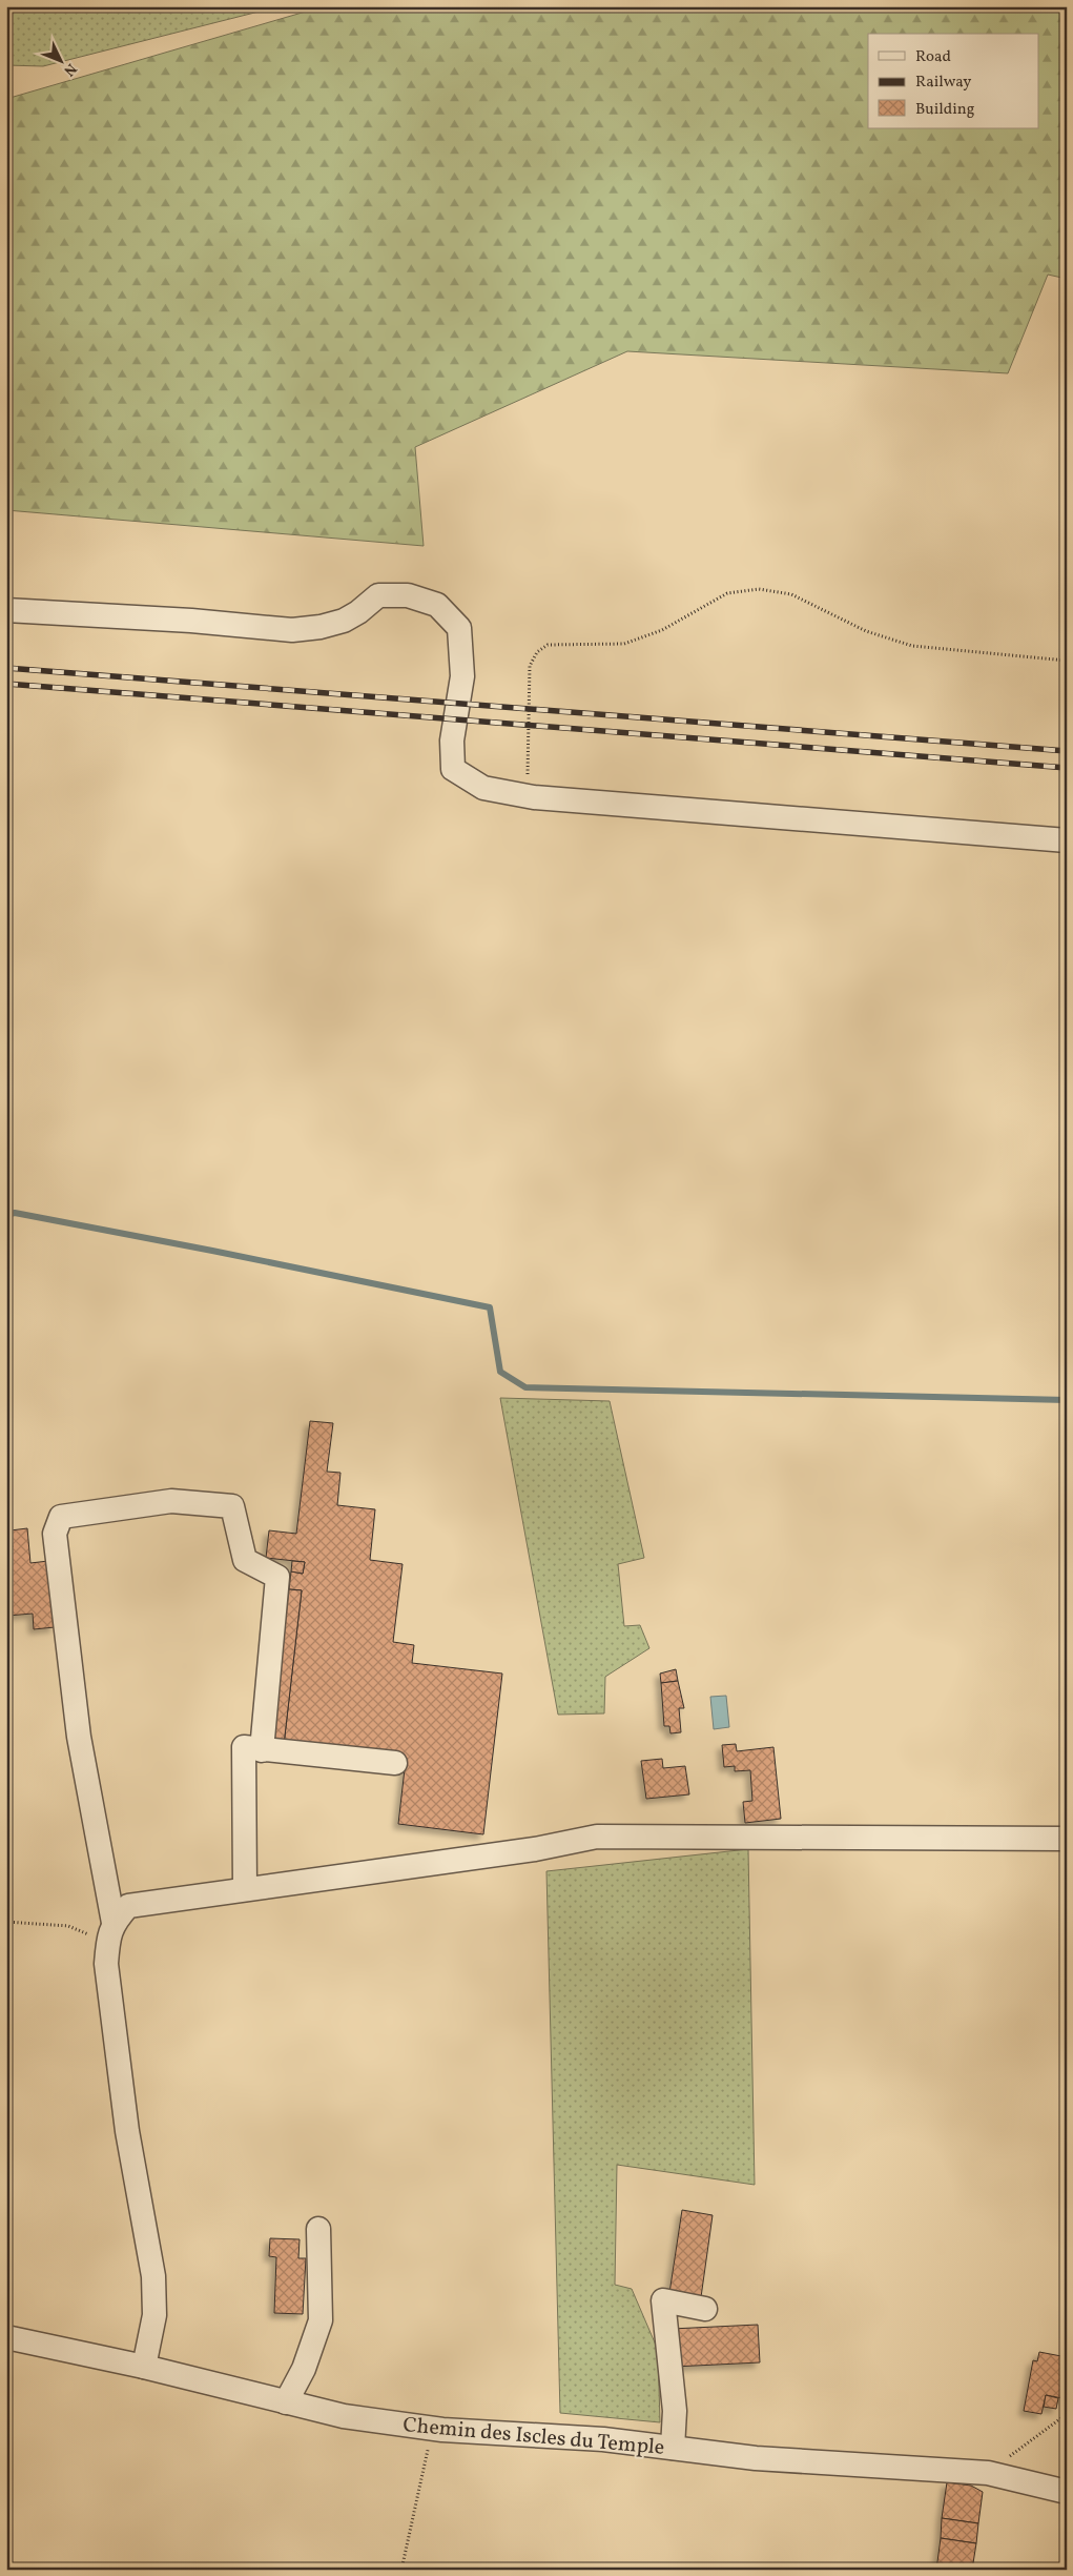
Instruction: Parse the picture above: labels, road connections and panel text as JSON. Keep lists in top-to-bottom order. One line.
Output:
{"streets":{"street":["Chemin des Iscles du Temple"]},"legend":["Road","Railway","Building"],"north":"bottom right"}
